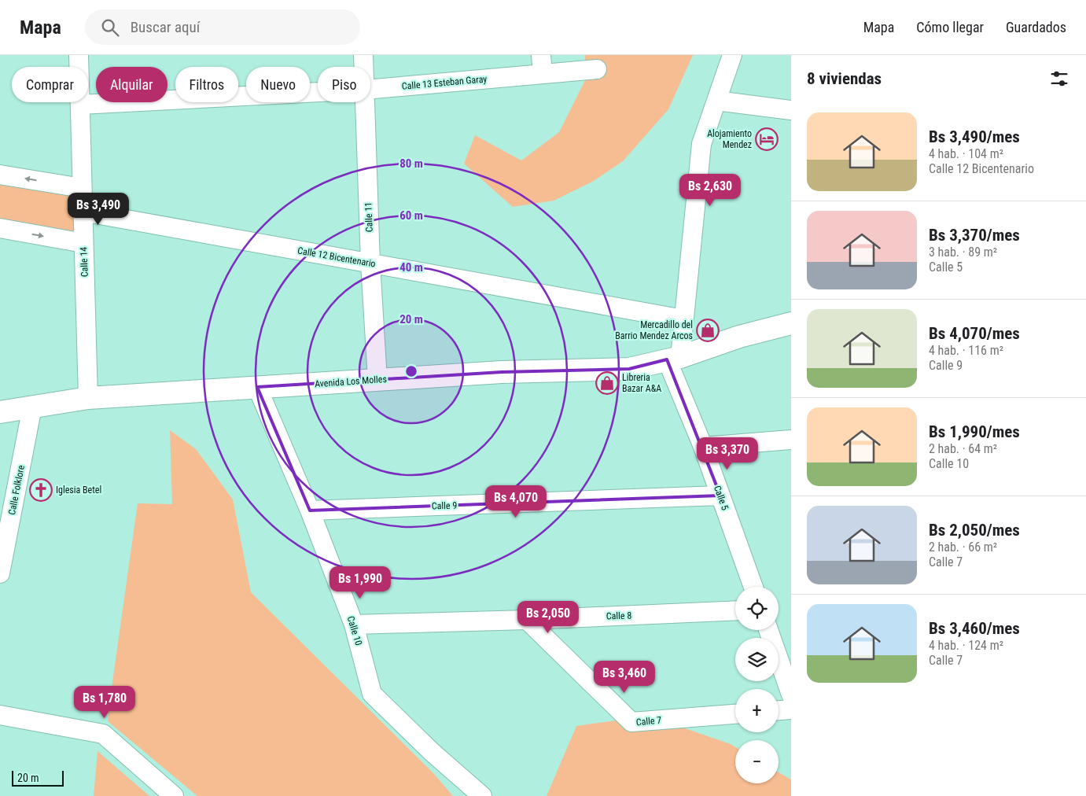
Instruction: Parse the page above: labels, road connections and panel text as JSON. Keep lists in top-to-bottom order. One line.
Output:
{"streets":{"street":["Calle 13 Esteban Garay","Calle 11","Calle 12 Bicentenario","Calle 14","Avenida Los Molles","Calle Folklore","Calle 5","Calle 9","Calle 8","Calle 10","Calle 7"]},"crossings":[["Calle 13 Esteban Garay","Calle 14"],["Calle 11","Calle 12 Bicentenario"],["Calle 11","Avenida Los Molles"],["Calle 12 Bicentenario","Calle 14"],["Calle 14","Avenida Los Molles"],["Avenida Los Molles","Calle Folklore"],["Avenida Los Molles","Calle 5"],["Avenida Los Molles","Calle 10"],["Calle 5","Calle 9"],["Calle 9","Calle 10"],["Calle 8","Calle 10"],["Calle 8","Calle 7"]],"places":{"hotel":["Alojamiento Mendez"],"shop":["Mercadillo del Barrio Mendez Arcos","Libreria Bazar A&A"],"church":["Iglesia Betel"]},"scale_bar":"20 m","page":{"header":"Mapa","search":"Buscar aquí","nav":["Mapa","Cómo llegar","Guardados"],"heading":"8 viviendas","chip":["Comprar","Alquilar","Filtros","Nuevo","Piso"],"list":[{"name":"Bs 3,490/mes","note":"4 hab. · 104 m² · Calle 12 Bicentenario"},{"name":"Bs 3,370/mes","note":"3 hab. · 89 m² · Calle 5"},{"name":"Bs 4,070/mes","note":"4 hab. · 116 m² · Calle 9"},{"name":"Bs 1,990/mes","note":"2 hab. · 64 m² · Calle 10"},{"name":"Bs 2,050/mes","note":"2 hab. · 66 m² · Calle 7"},{"name":"Bs 3,460/mes","note":"4 hab. · 124 m² · Calle 7"}],"price":["Bs 2,630","Bs 3,490","Bs 3,370","Bs 4,070","Bs 1,990","Bs 2,050","Bs 3,460","Bs 1,780"],"map_buttons":["+","−"],"scale":"20 m"},"rings":["80 m","60 m","40 m","20 m"]}
